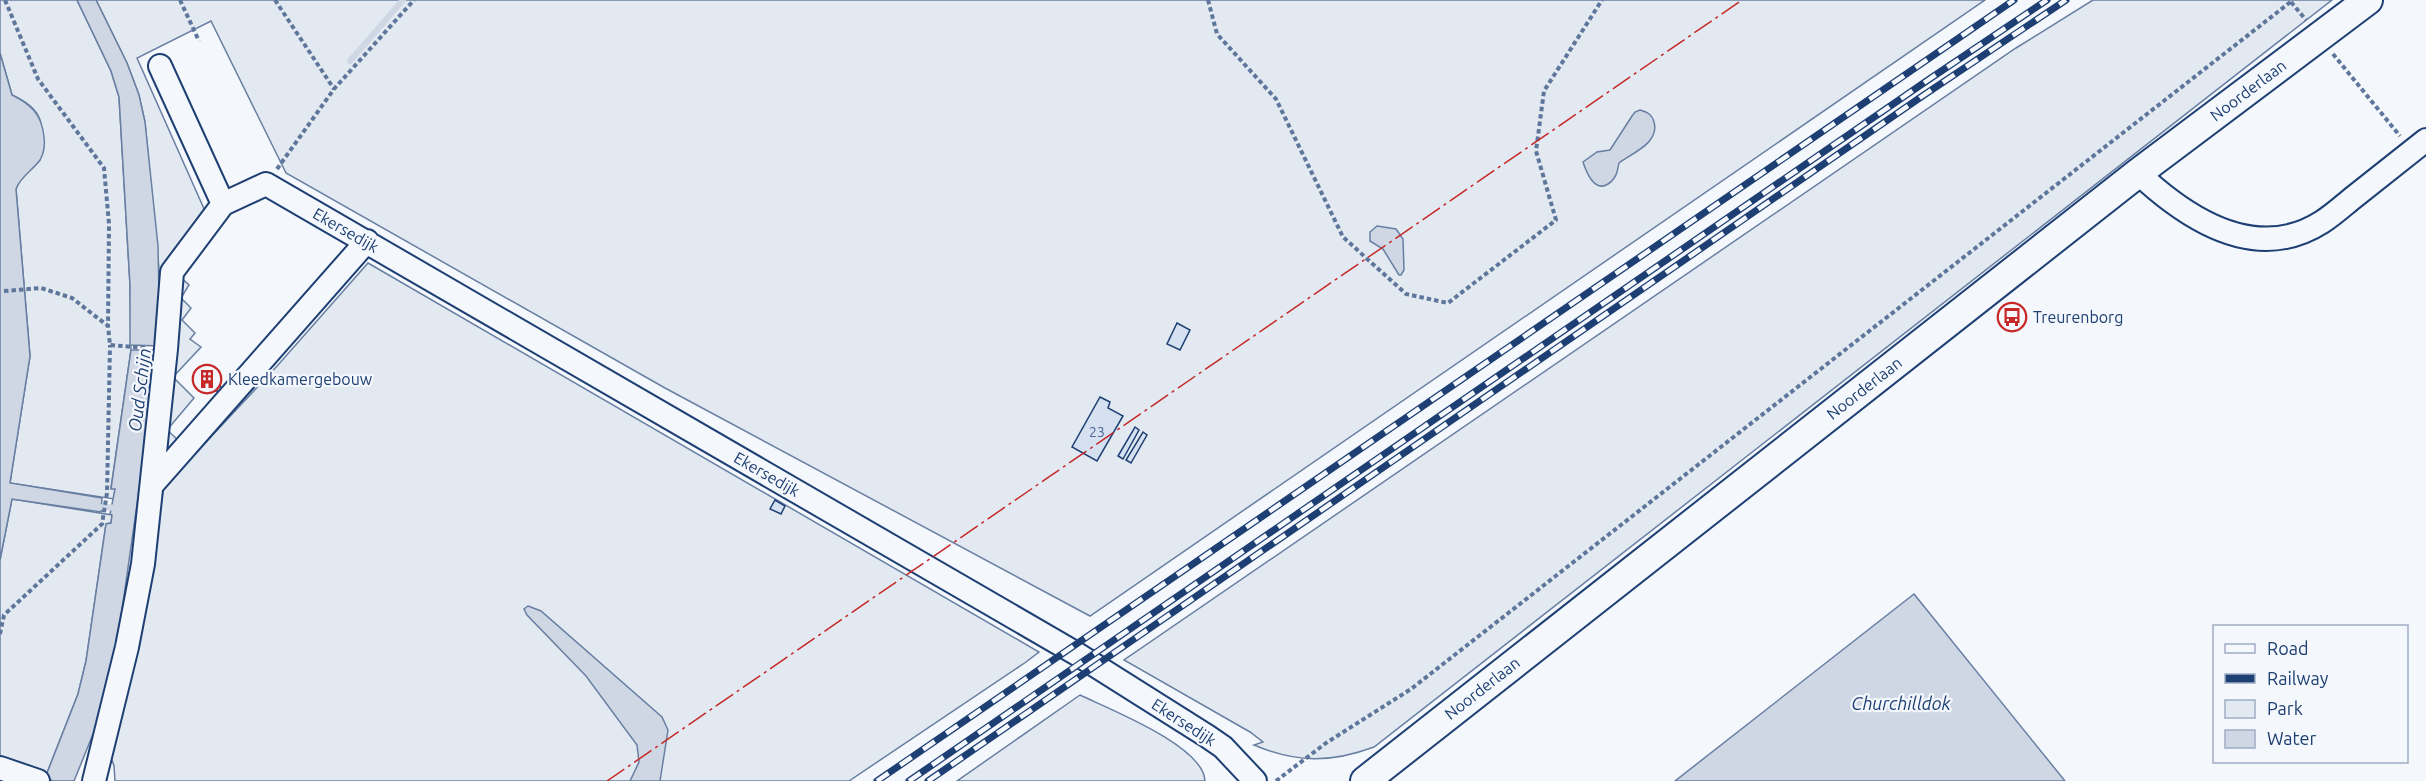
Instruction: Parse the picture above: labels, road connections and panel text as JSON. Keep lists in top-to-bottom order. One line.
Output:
{"streets":{"main road":["Noorderlaan"],"street":["Ekersedijk"]},"water":["Oud Schijn","Churchilldok"],"places":{"bus stop":["Treurenborg"],"building":["Kleedkamergebouw"]},"house_numbers":["23"],"legend":["Road","Railway","Park","Water"]}
